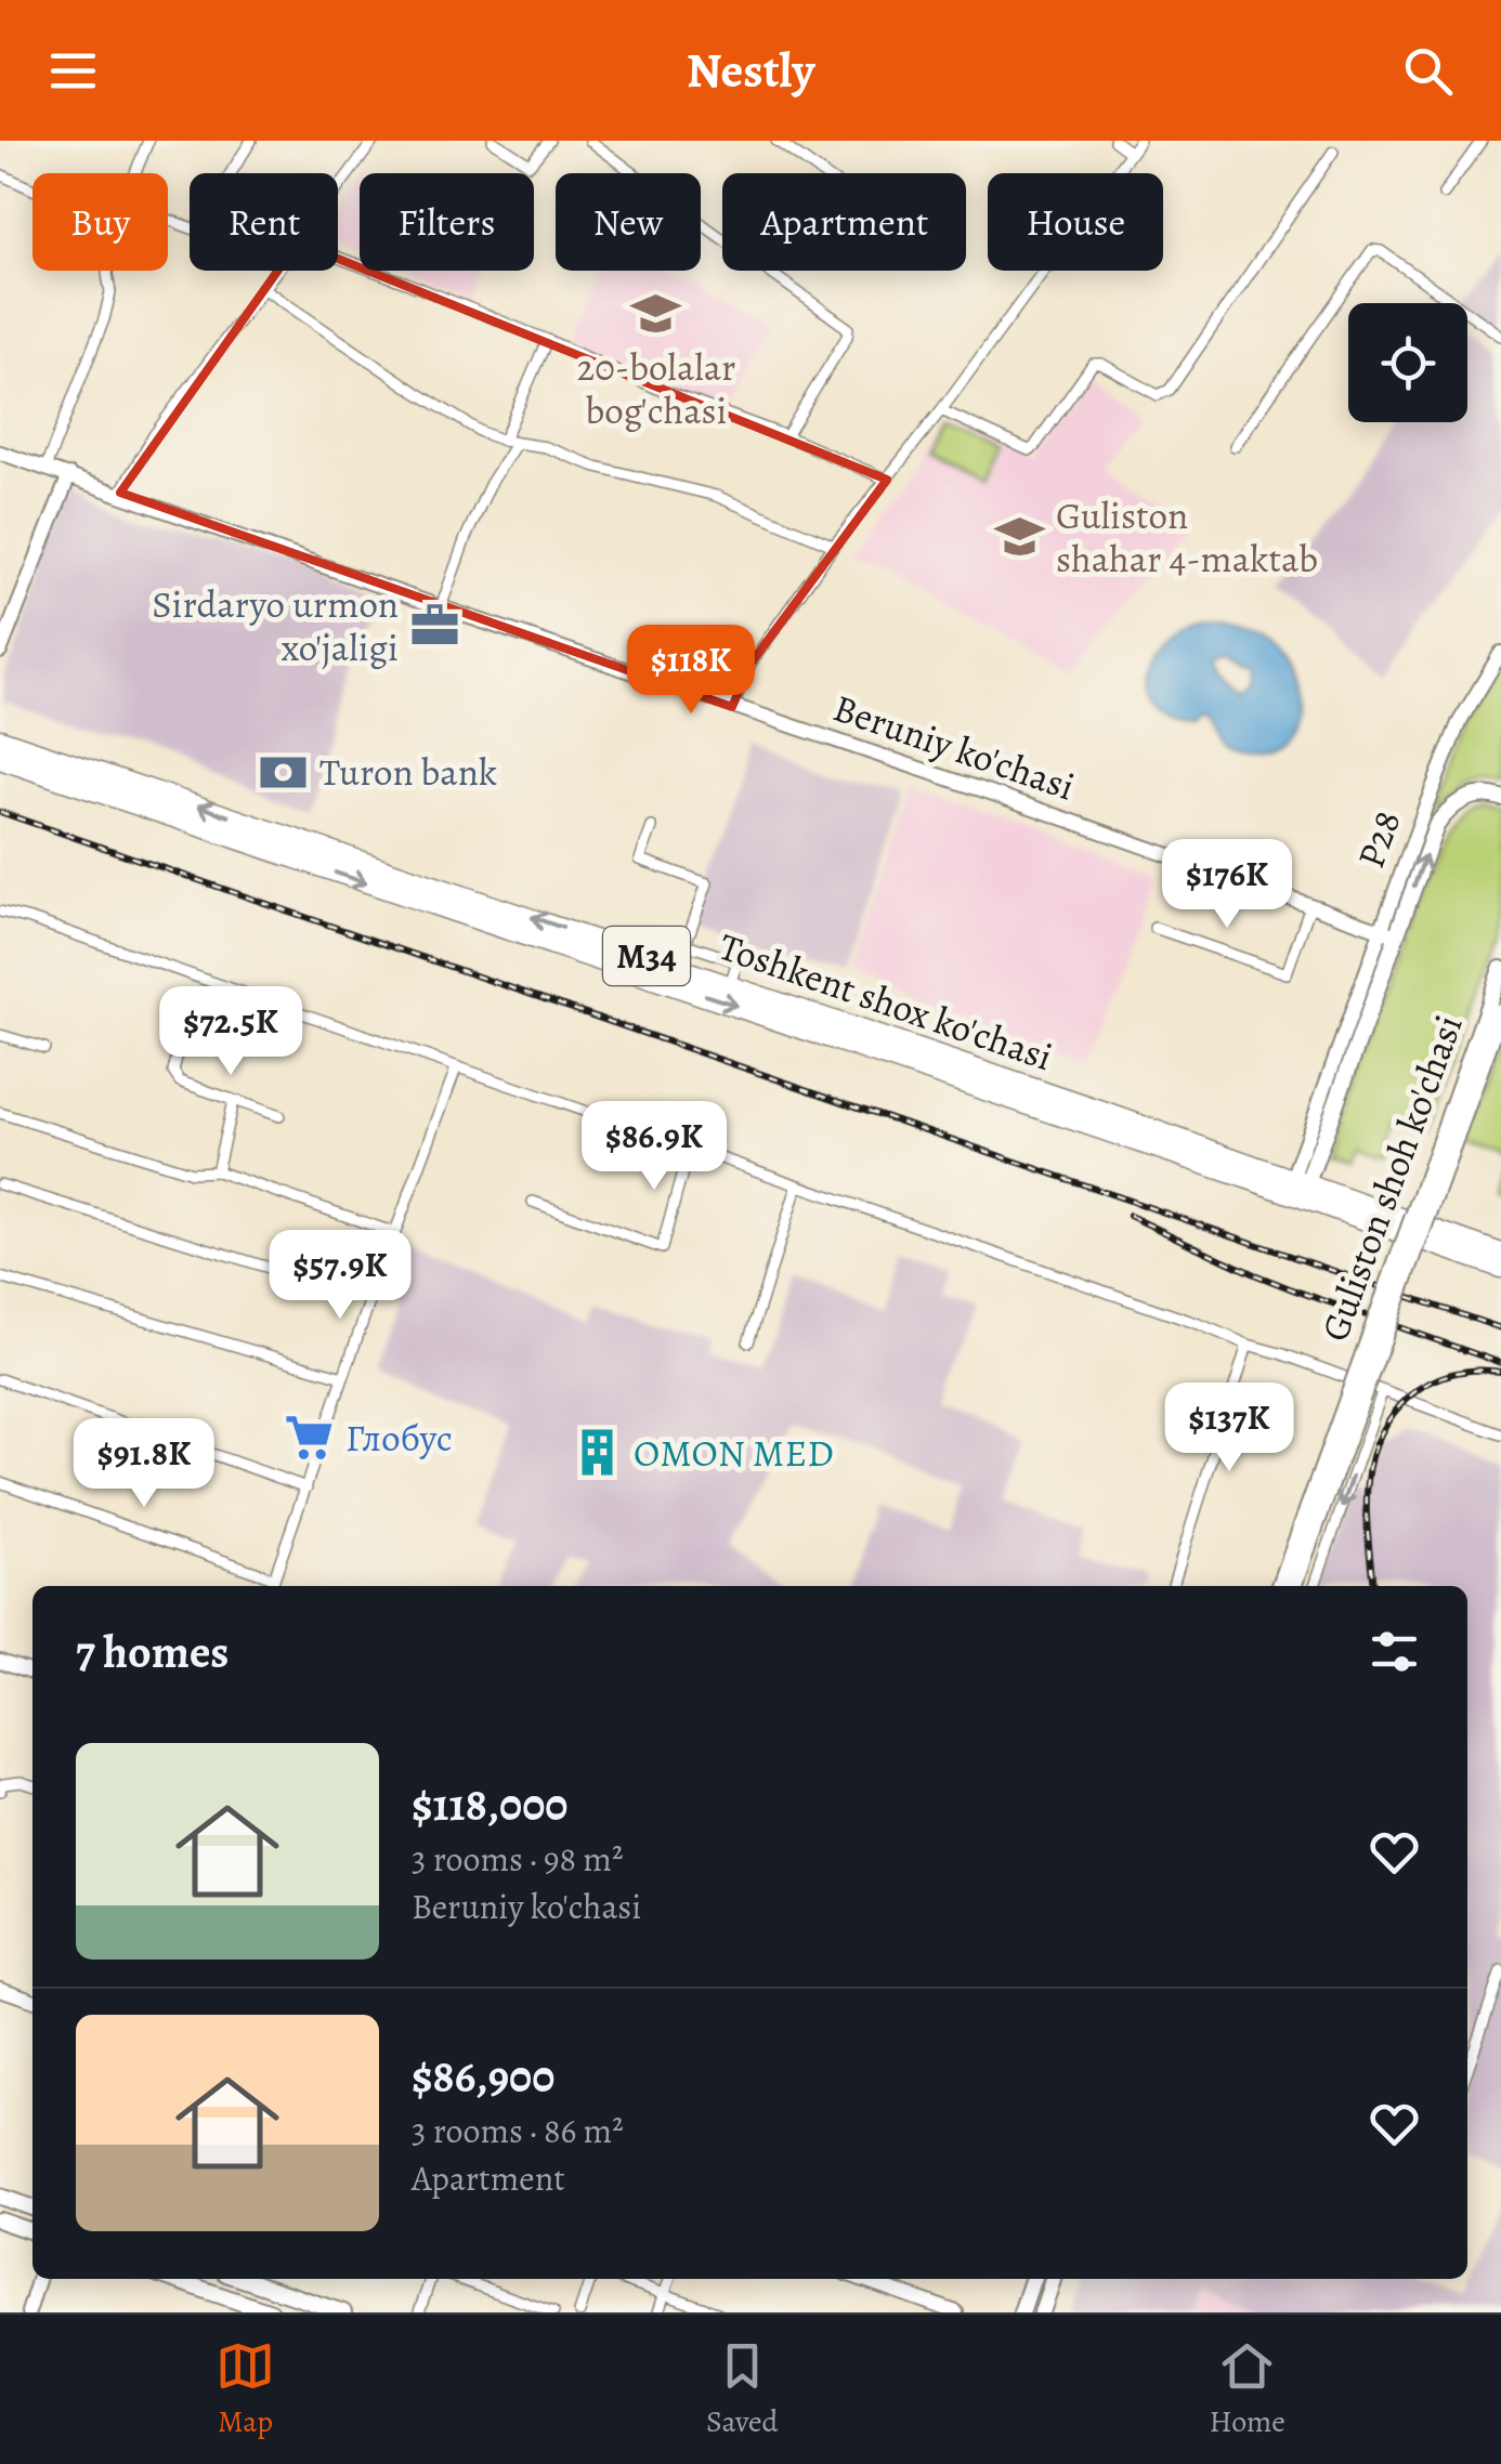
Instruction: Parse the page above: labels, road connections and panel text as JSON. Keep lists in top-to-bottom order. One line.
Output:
{"streets":{"highway":["M34","Toshkent shox ko'chasi"],"main road":["Guliston shoh ko'chasi"],"street":["Beruniy ko'chasi","Р28"]},"crossings":[["Beruniy ko'chasi","Р28"],["Beruniy ko'chasi","Guliston shoh ko'chasi"],["Р28","Guliston shoh ko'chasi"],["Toshkent shox ko'chasi","Guliston shoh ko'chasi"]],"places":{"school or university":["20-bolalar bog'chasi","Guliston shahar 4-maktab"],"office":["Sirdaryo urmon xo'jaligi"],"bank":["Turon bank"],"supermarket":["Глобус"],"building":["OMON MED"]},"page":{"header":"Nestly","chip":["Buy","Rent","Filters","New","Apartment","House"],"price":["$118K","$176K","$72.5K","$86.9K","$57.9K","$137K","$91.8K"],"heading":"7 homes","list":[{"name":"$118,000","note":"3 rooms · 98 m² · Beruniy ko'chasi"},{"name":"$86,900","note":"3 rooms · 86 m² · Apartment"}],"tabs":["Map","Saved","Home"]}}
